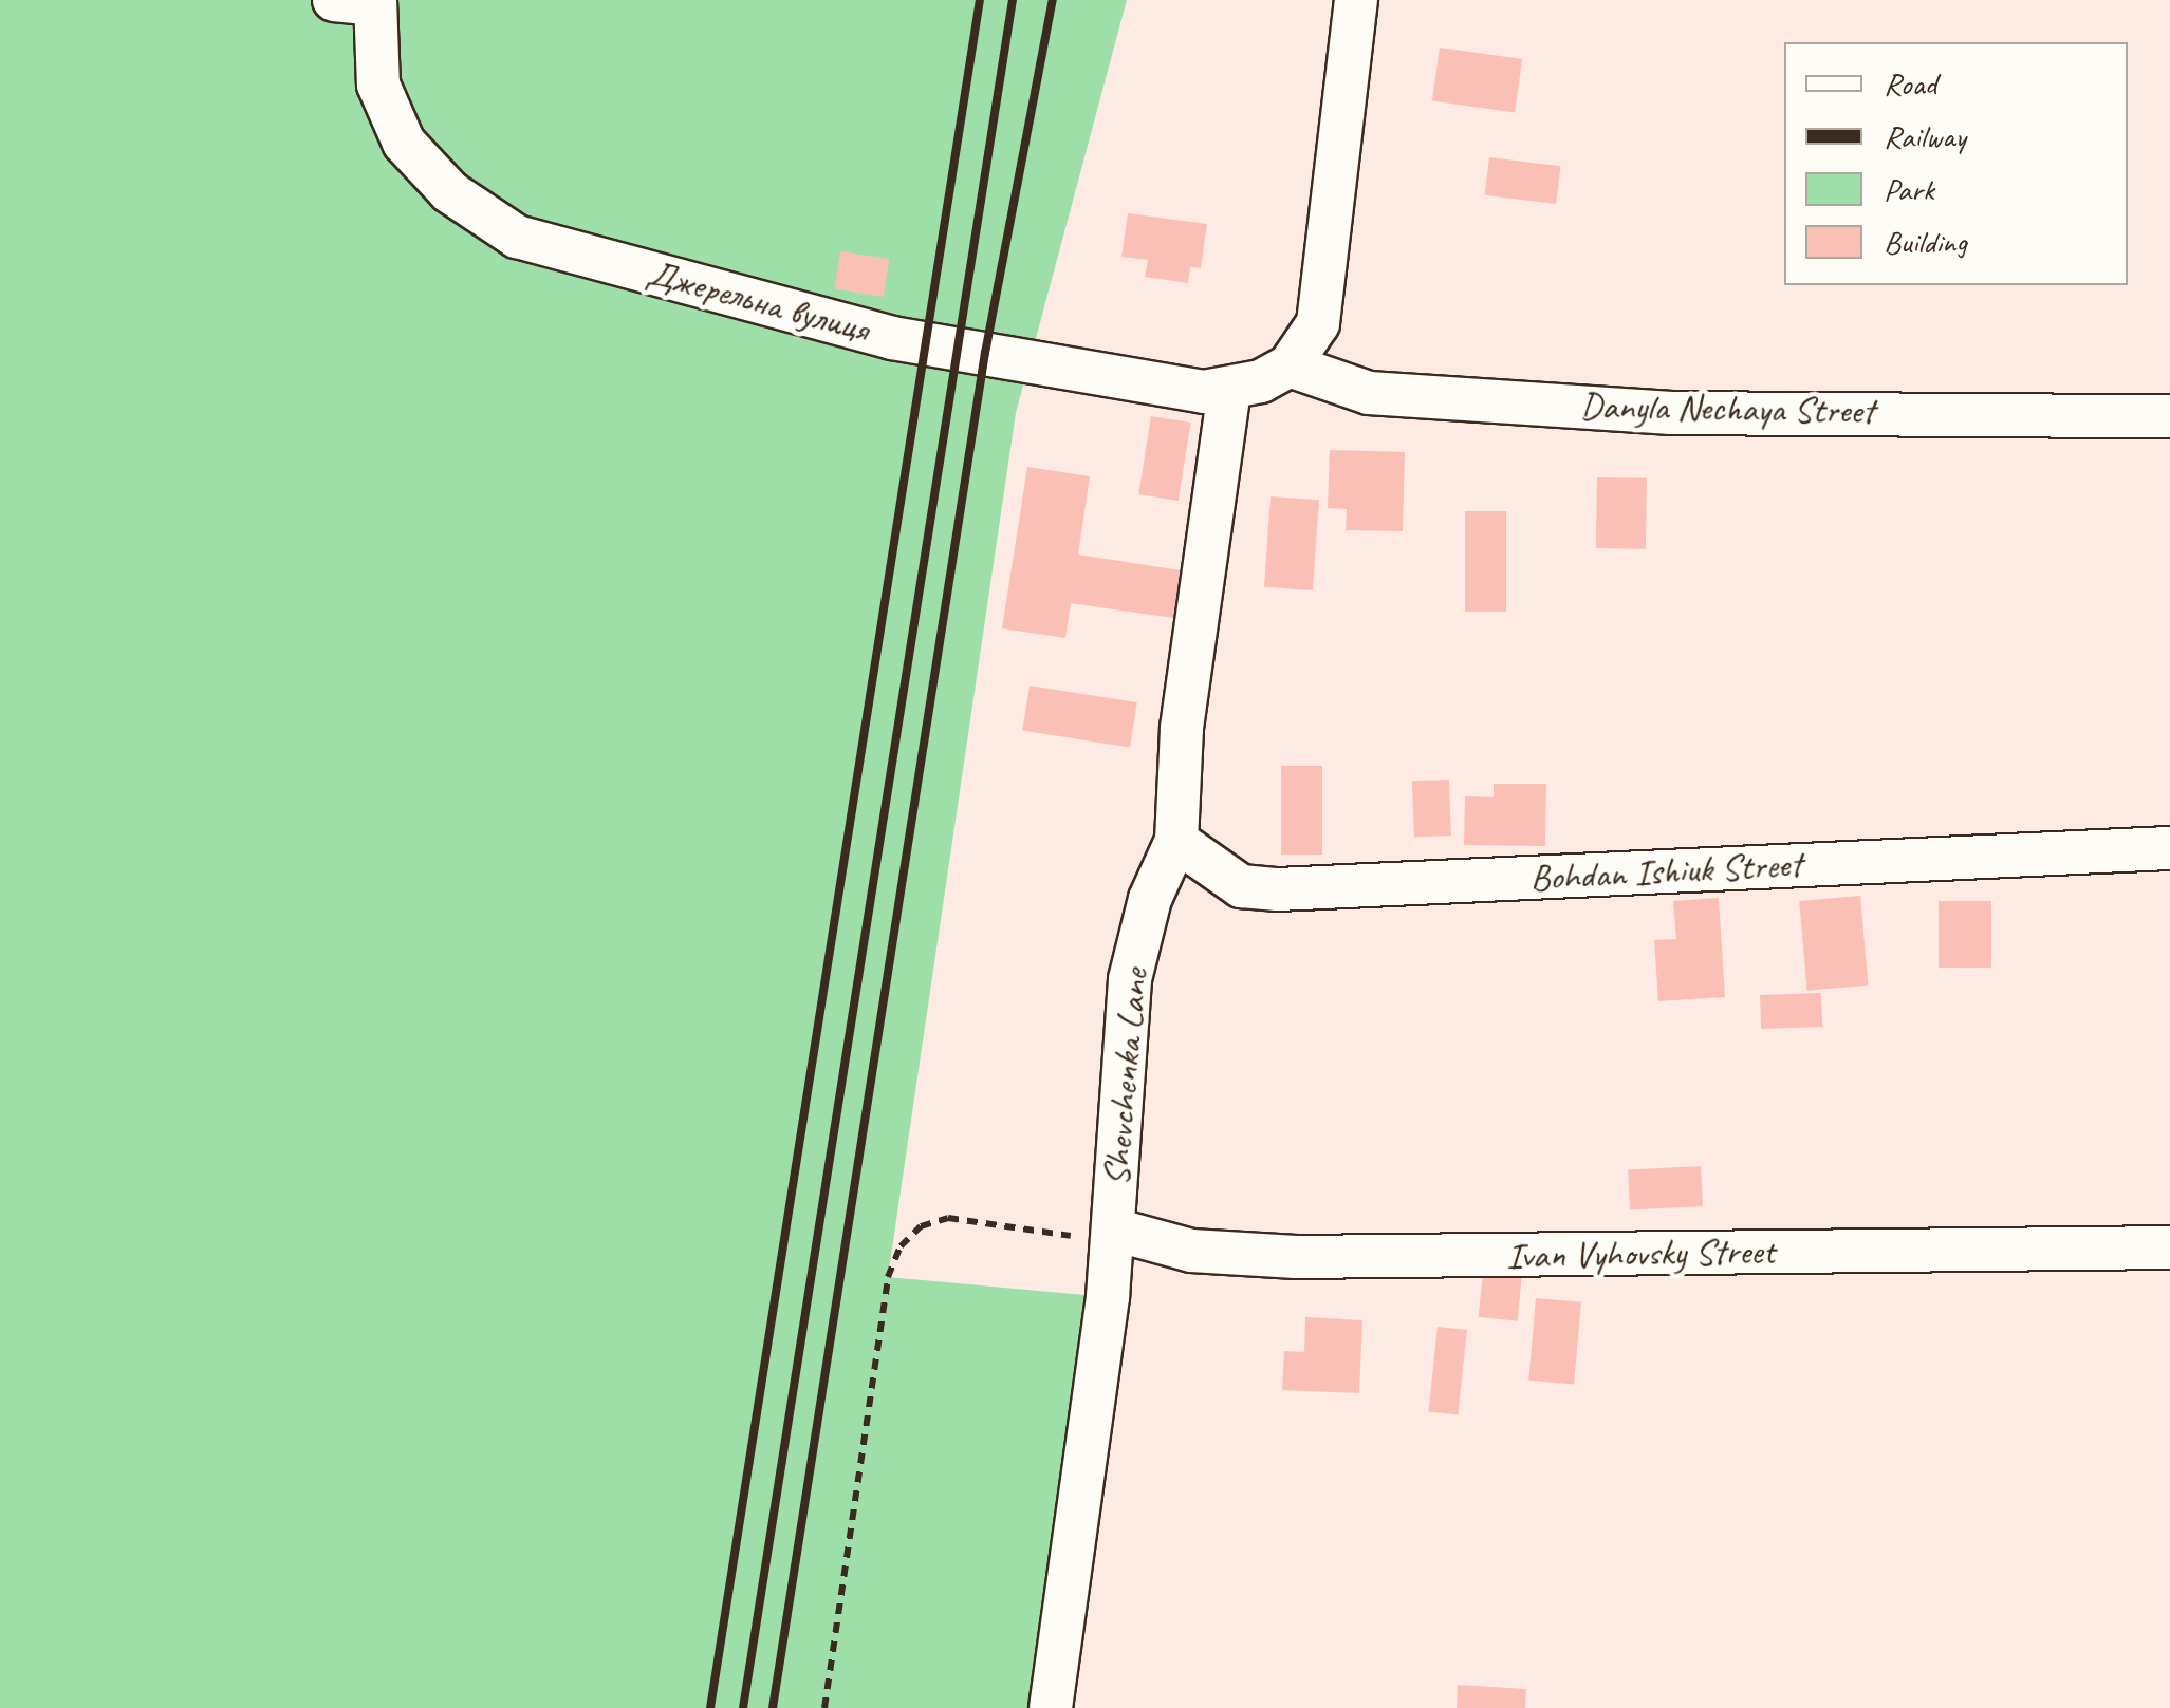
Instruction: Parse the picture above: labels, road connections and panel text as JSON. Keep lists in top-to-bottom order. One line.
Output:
{"streets":{"street":["Джерельна вулиця","Danyla Nechaya Street","Bohdan Ishiuk Street","Shevchenka Lane","Ivan Vyhovsky Street"]},"crossings":[["Джерельна вулиця","Danyla Nechaya Street"],["Джерельна вулиця","Shevchenka Lane"],["Bohdan Ishiuk Street","Shevchenka Lane"],["Shevchenka Lane","Ivan Vyhovsky Street"]],"legend":["Road","Railway","Park","Building"]}
